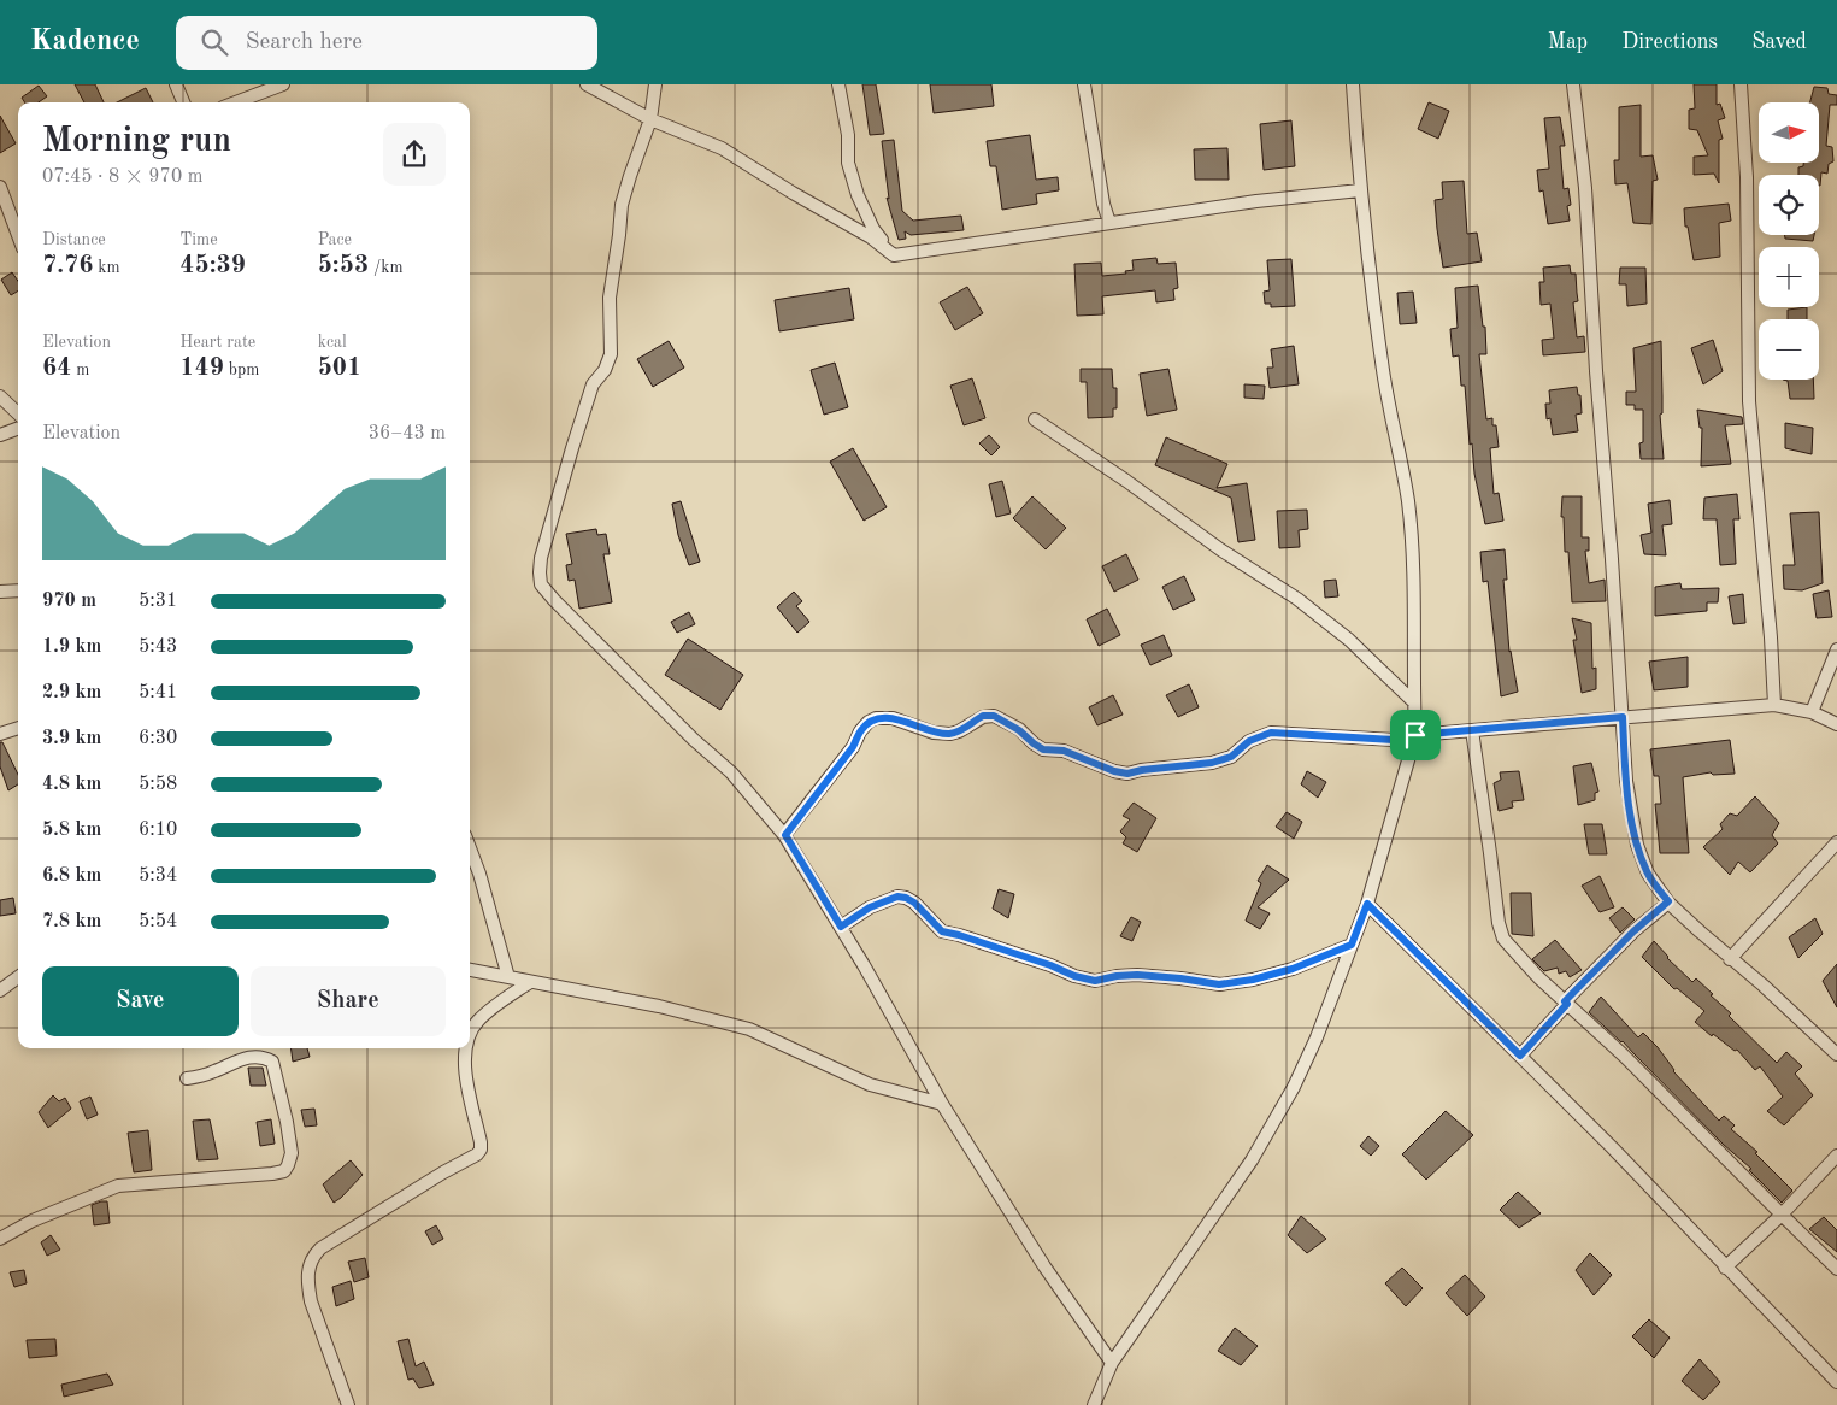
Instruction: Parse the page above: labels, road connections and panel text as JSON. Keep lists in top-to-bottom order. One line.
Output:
{"north":"right","page":{"header":"Kadence","search":"Search here","nav":["Map","Directions","Saved"],"map_buttons":["+","−"],"heading":["Morning run","07:45 · 8 × 970 m"],"stats":[["Distance","7.76 km"],["Time","45:39"],["Pace","5:53 /km"],["Elevation","64 m"],["Heart rate","149 bpm"],["kcal","501"]],"chart":["Elevation","36–43 m"],"list":[{"name":"970 m","note":"5:31"},{"name":"1.9 km","note":"5:43"},{"name":"2.9 km","note":"5:41"},{"name":"3.9 km","note":"6:30"},{"name":"4.8 km","note":"5:58"},{"name":"5.8 km","note":"6:10"},{"name":"6.8 km","note":"5:34"},{"name":"7.8 km","note":"5:54"}],"buttons":["Save","Share"]}}
